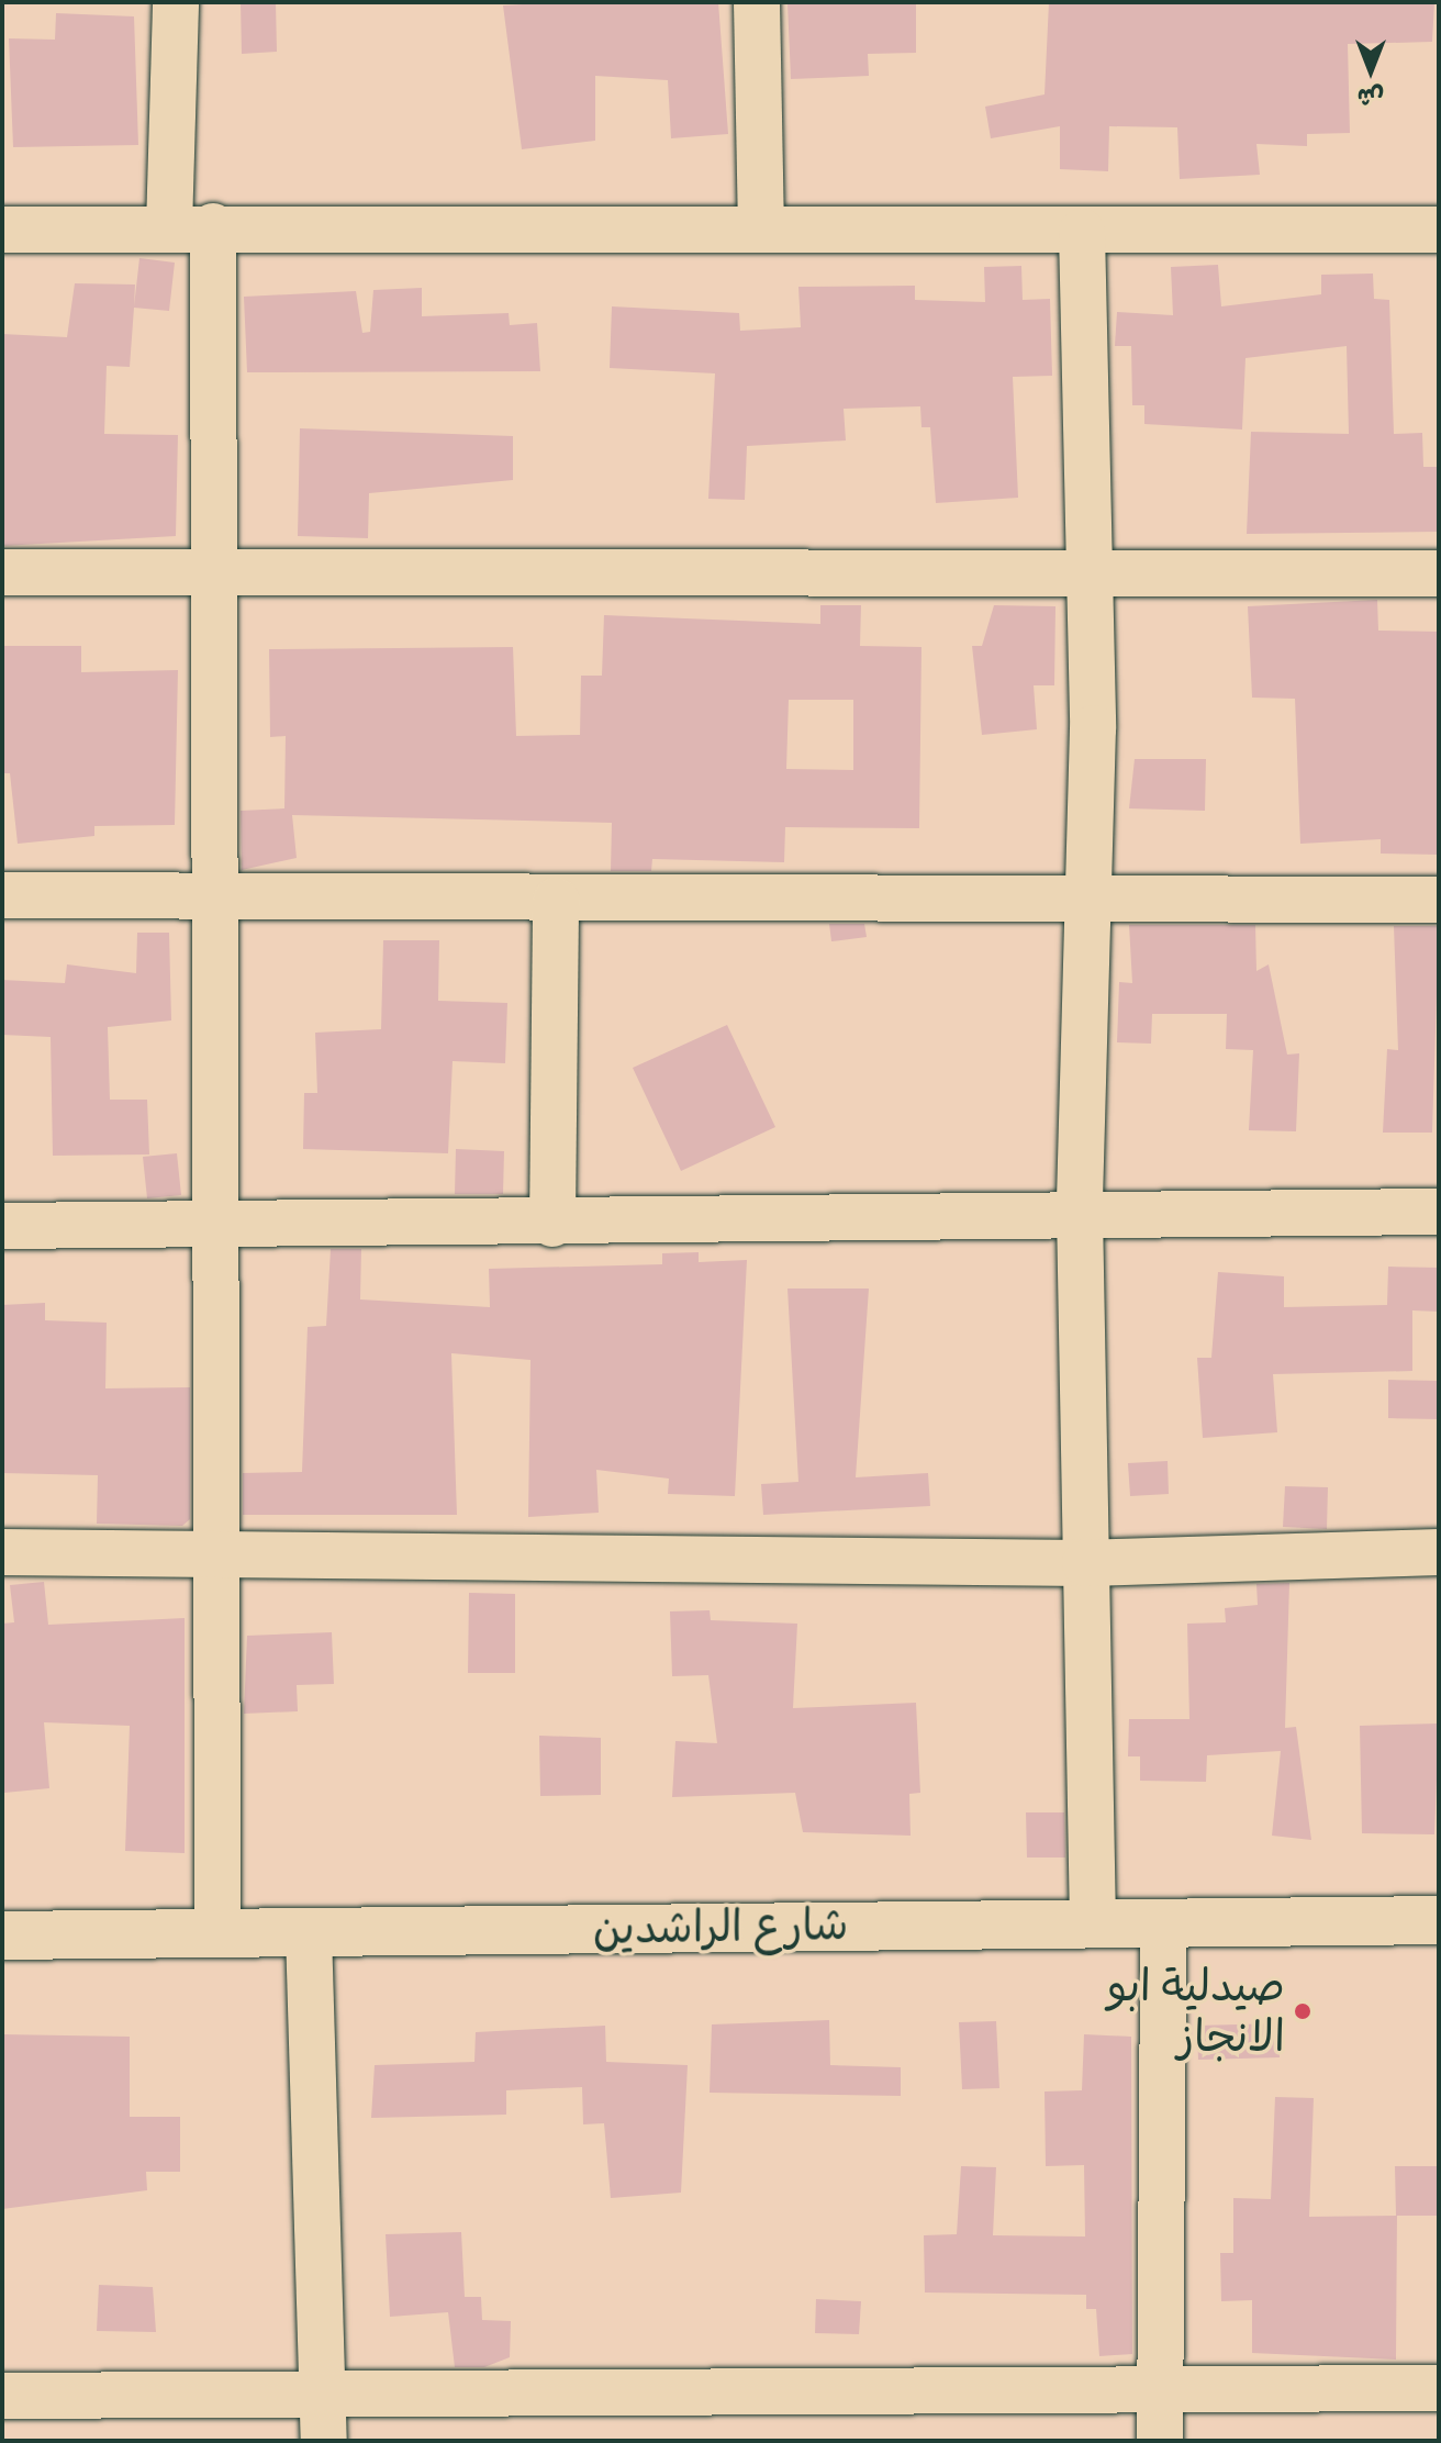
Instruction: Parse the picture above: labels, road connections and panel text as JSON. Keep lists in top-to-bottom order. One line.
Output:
{"streets":{"street":["شارع الراشدين"]},"places":["صيدلية ابو الانجاز"],"north":"bottom"}
